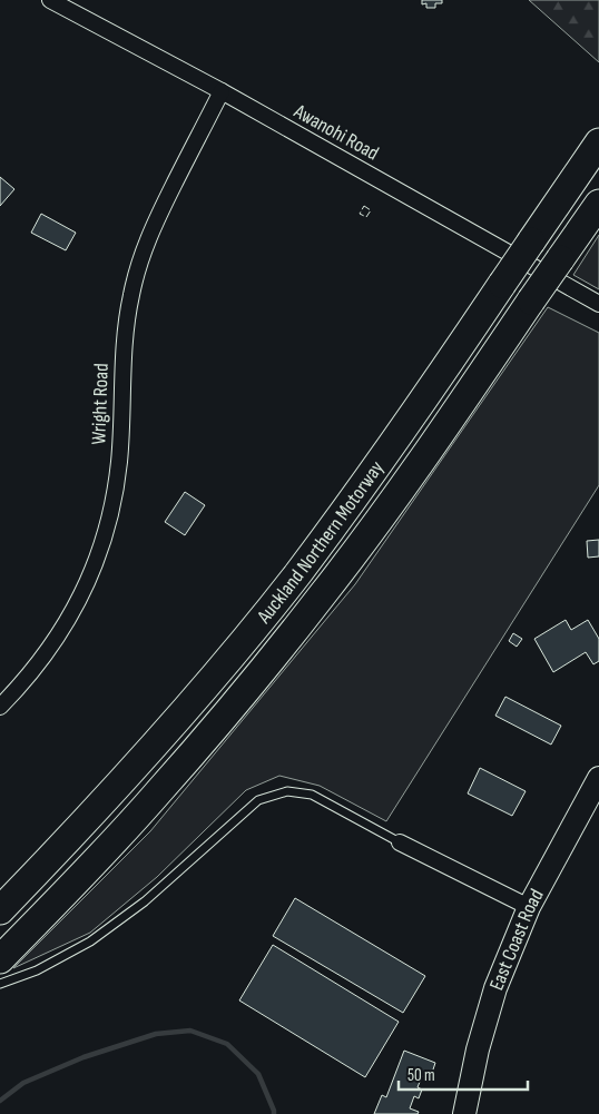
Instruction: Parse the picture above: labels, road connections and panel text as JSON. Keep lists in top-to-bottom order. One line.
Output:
{"streets":{"highway":["Auckland Northern Motorway"],"main road":["East Coast Road"],"street":["Awanohi Road","Wright Road"]},"crossings":[["Awanohi Road","Wright Road"]],"scale_bar":"50 m"}
